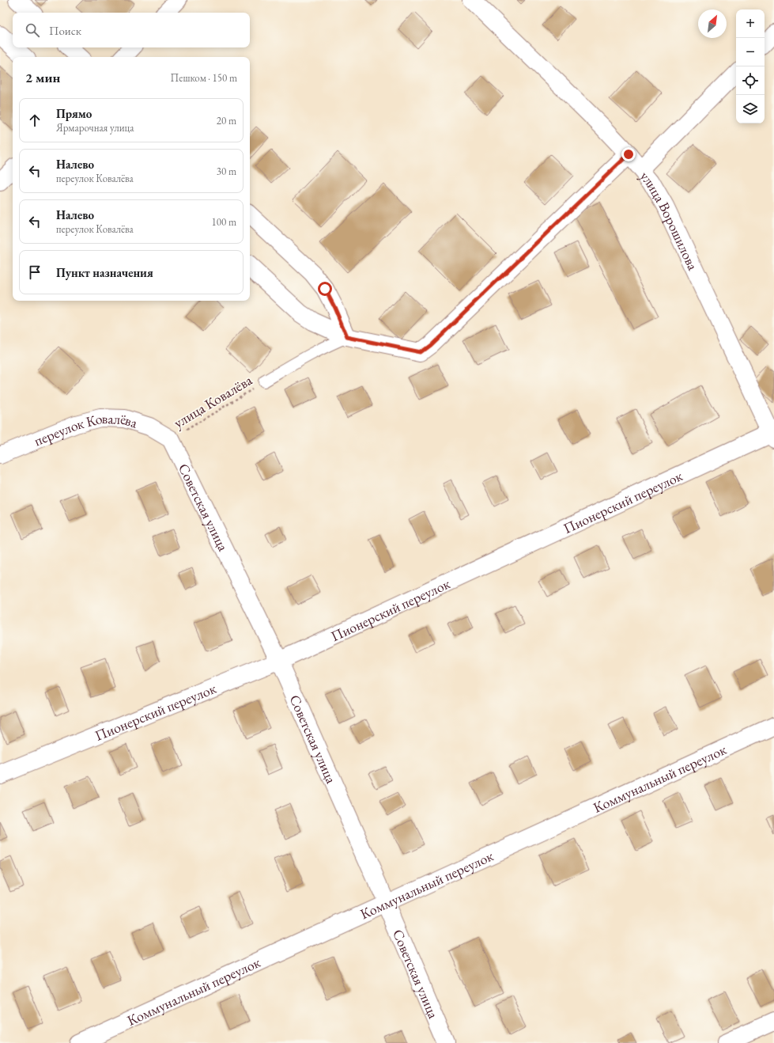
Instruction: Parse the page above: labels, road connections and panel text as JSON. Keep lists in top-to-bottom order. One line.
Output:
{"streets":{"street":["улица Ворошилова","переулок Ковалёва","Пионерский переулок","Советская улица","Коммунальный переулок"],"path":["улица Ковалёва"]},"crossings":[["улица Ворошилова","Пионерский переулок"],["улица Ковалёва","переулок Ковалёва"],["улица Ковалёва","Советская улица"],["переулок Ковалёва","Советская улица"],["Пионерский переулок","Советская улица"],["Советская улица","Коммунальный переулок"]],"north":"top right","page":{"map_buttons":["+","−"],"search":"Поиск","heading":["2 мин","Пешком · 150 m"],"list":[["Прямо","Ярмарочная улица","20 m"],["Налево","переулок Ковалёва","30 m"],["Налево","переулок Ковалёва","100 m"],"Пункт назначения"]}}
